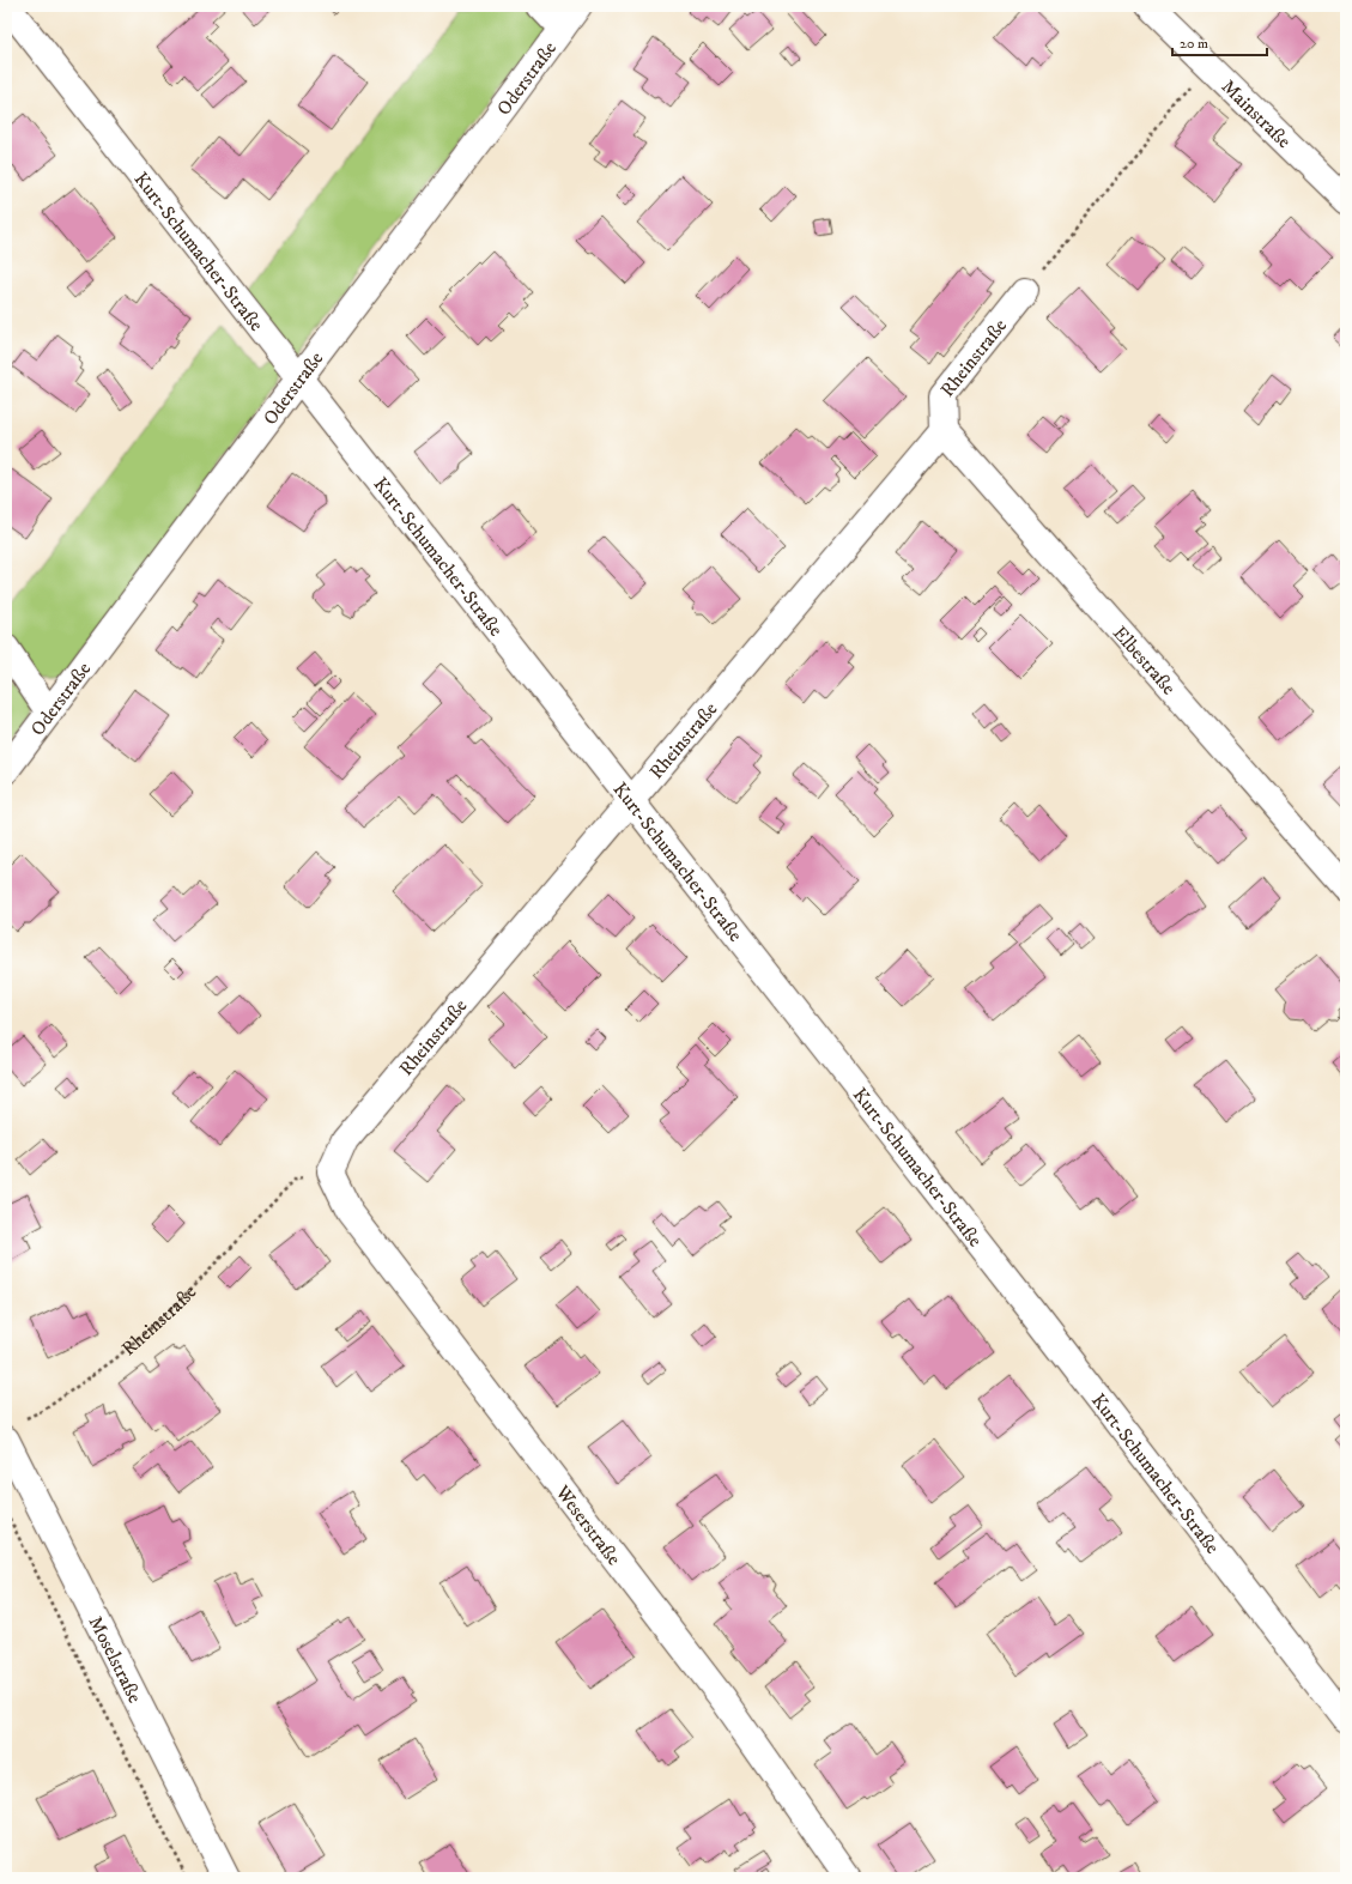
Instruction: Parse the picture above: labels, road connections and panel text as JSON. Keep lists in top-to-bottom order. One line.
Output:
{"streets":{"street":["Oderstraße","Mainstraße","Kurt-Schumacher-Straße","Rheinstraße","Elbestraße","Weserstraße","Moselstraße"]},"crossings":[["Oderstraße","Kurt-Schumacher-Straße"],["Kurt-Schumacher-Straße","Rheinstraße"],["Rheinstraße","Elbestraße"],["Rheinstraße","Weserstraße"],["Rheinstraße","Moselstraße"]],"scale_bar":"20 m"}
